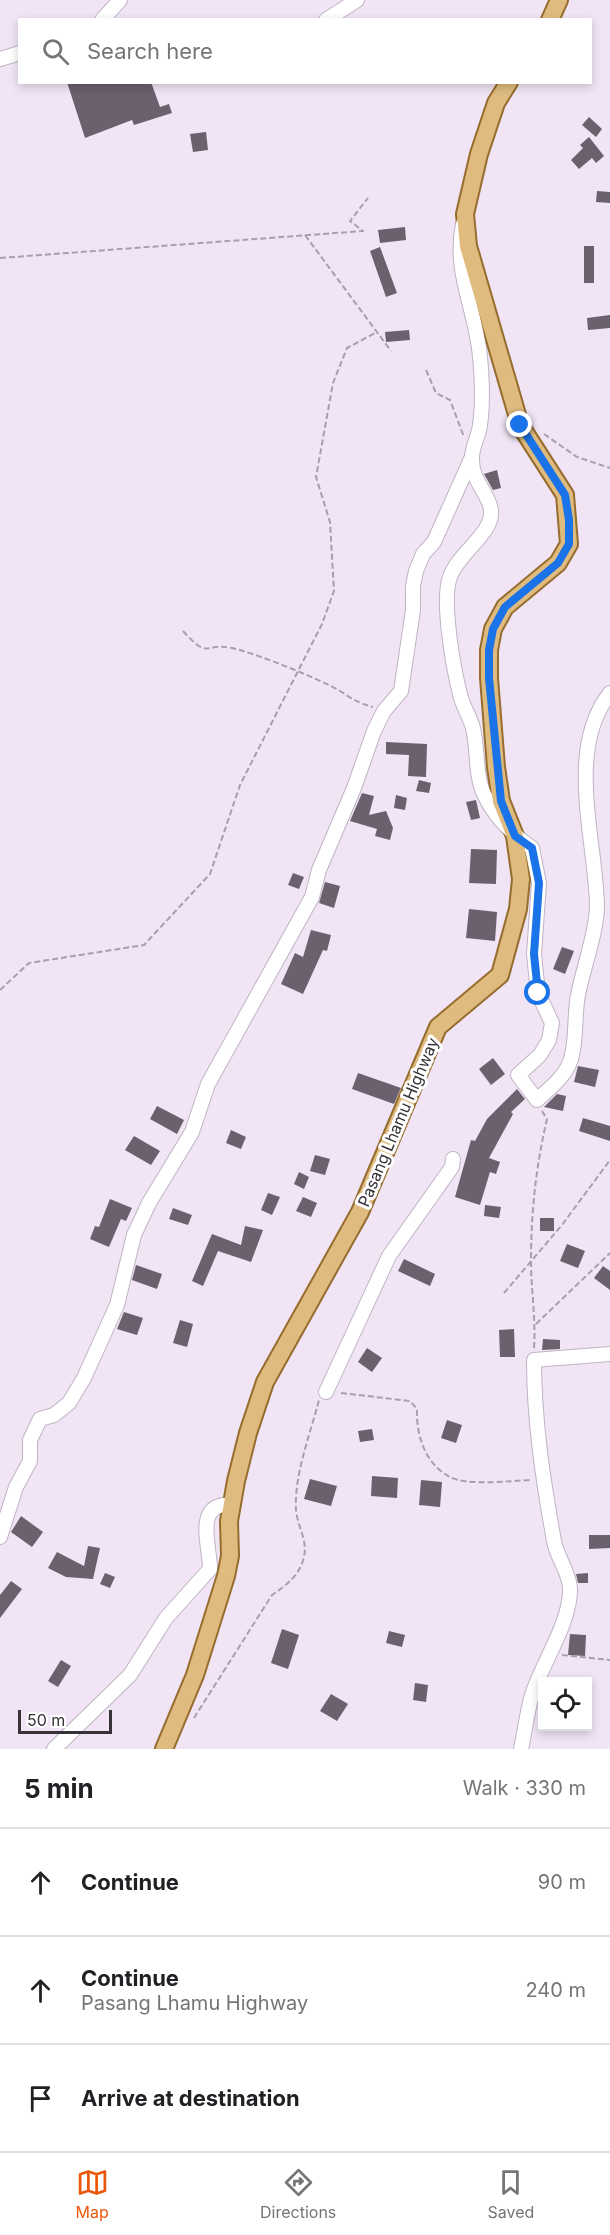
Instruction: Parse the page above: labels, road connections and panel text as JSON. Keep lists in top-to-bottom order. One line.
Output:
{"streets":{"main road":["Pasang Lhamu Highway"]},"scale_bar":"50 m","page":{"search":"Search here","scale":"50 m","heading":["5 min","Walk · 330 m"],"list":[["Continue","90 m"],["Continue","Pasang Lhamu Highway","240 m"],"Arrive at destination"],"nav":["Map","Directions","Saved"]}}
